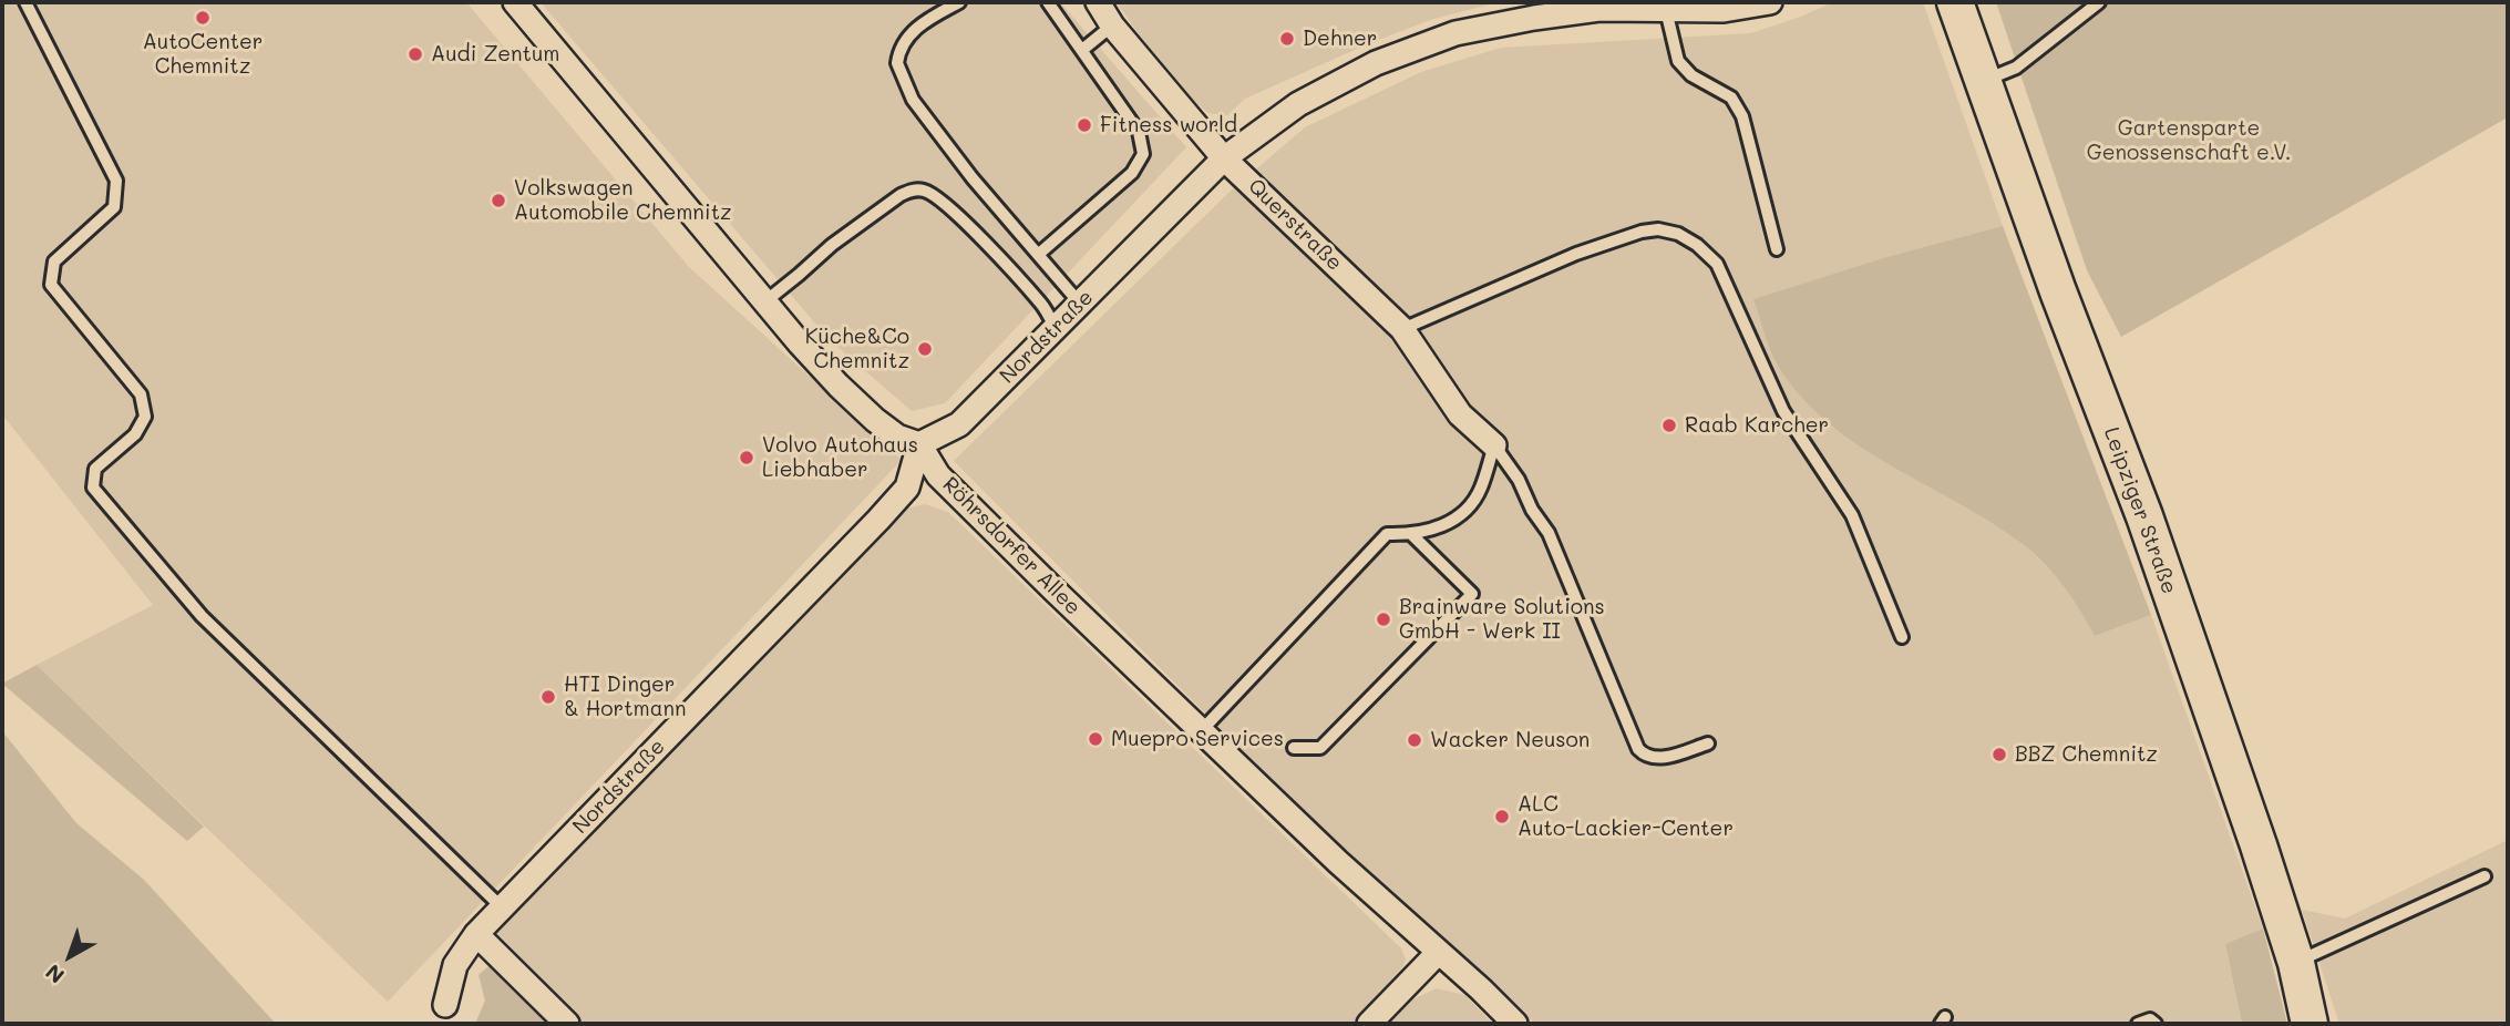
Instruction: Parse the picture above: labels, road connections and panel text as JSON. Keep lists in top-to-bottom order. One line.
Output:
{"streets":{"main road":["Leipziger Straße"],"street":["Querstraße","Nordstraße","Röhrsdorfer Allee"]},"crossings":[["Querstraße","Nordstraße"],["Nordstraße","Röhrsdorfer Allee"]],"parks":["Gartensparte Genossenschaft e.V."],"places":["AutoCenter Chemnitz","Dehner","Audi Zentum","Fitness world","Volkswagen Automobile Chemnitz","Küche&Co Chemnitz","Raab Karcher","Volvo Autohaus Liebhaber","Brainware Solutions GmbH - Werk II","HTI Dinger & Hortmann","Muepro Services","Wacker Neuson","BBZ Chemnitz","ALC Auto-Lackier-Center"],"north":"bottom left"}
